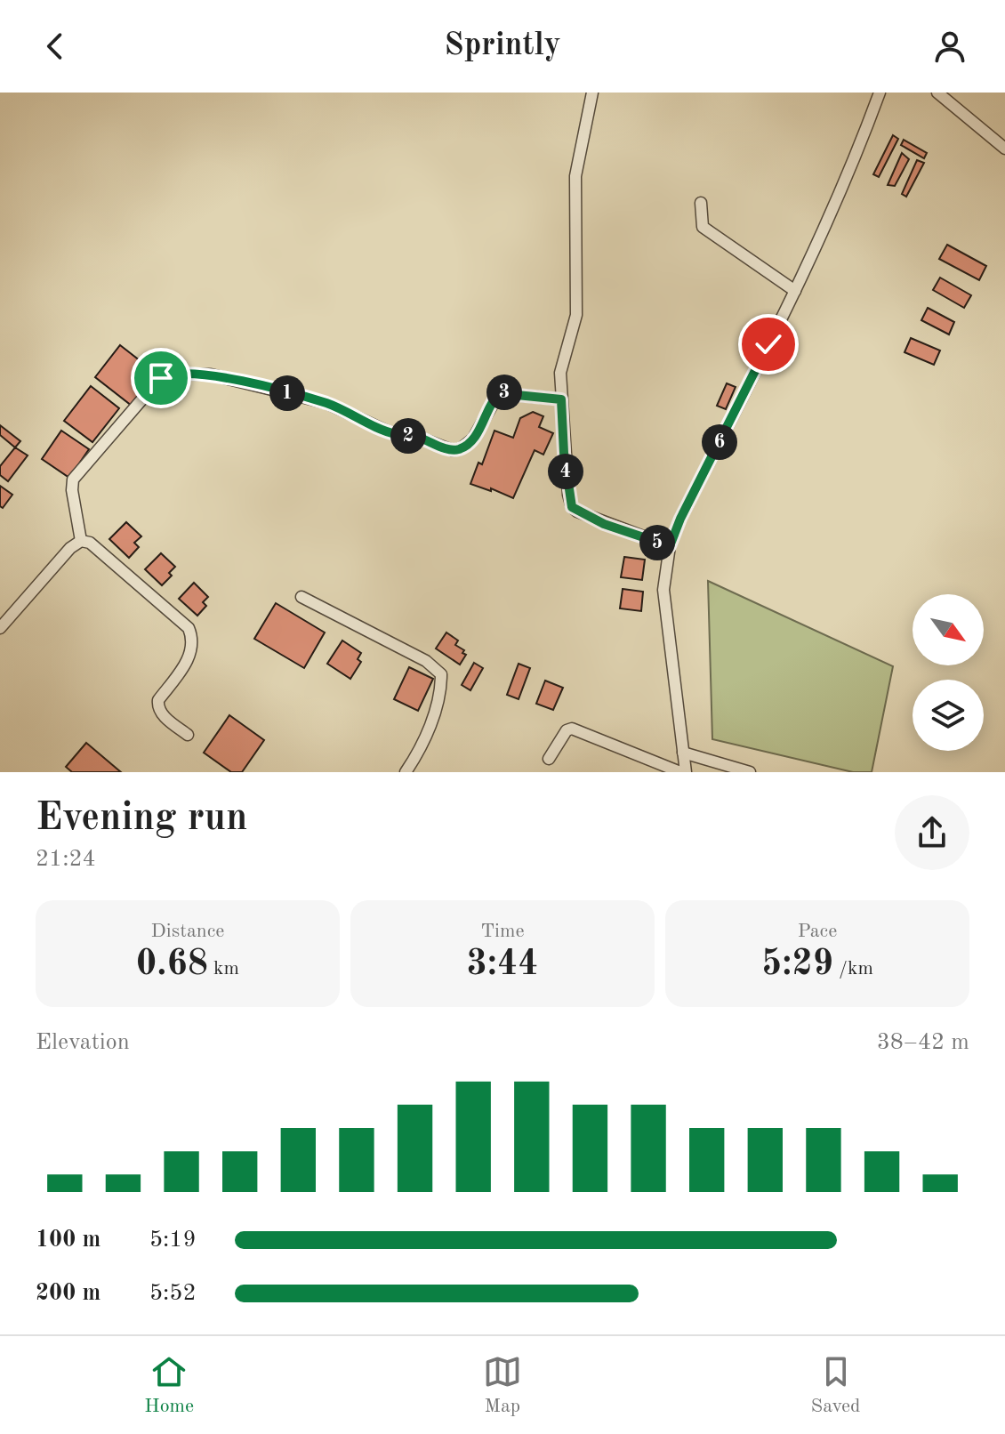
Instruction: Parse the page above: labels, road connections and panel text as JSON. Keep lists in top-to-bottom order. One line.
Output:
{"north":"bottom right","page":{"header":"Sprintly","pins":["3","1","2","6","4","5"],"heading":["Evening run","21:24"],"stats":[["Distance","0.68 km"],["Time","3:44"],["Pace","5:29 /km"]],"chart":["Elevation","38–42 m"],"list":[{"name":"100 m","note":"5:19"},{"name":"200 m","note":"5:52"}],"tabs":["Home","Map","Saved"]}}
